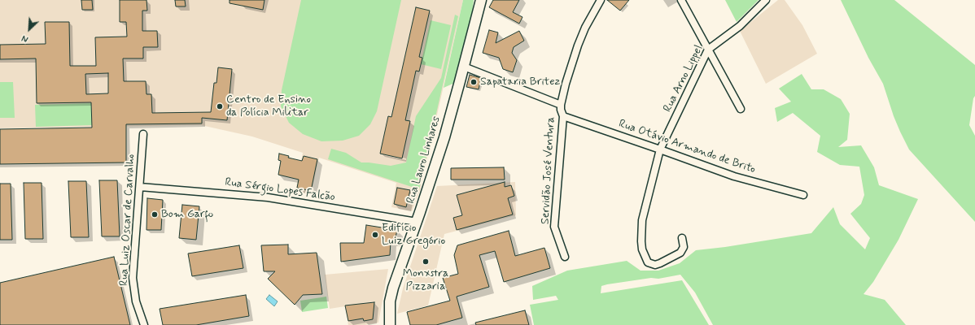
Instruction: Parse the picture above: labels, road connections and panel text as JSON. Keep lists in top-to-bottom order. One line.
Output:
{"streets":{"main road":["Rua Lauro Linhares"],"street":["Rua Arno Lippel","Rua Otávio Armando de Brito","Servidão José Ventura","Rua Sérgio Lopes Falcão","Rua Luiz Oscar de Carvalho"]},"crossings":[["Rua Arno Lippel","Rua Otávio Armando de Brito"],["Rua Otávio Armando de Brito","Servidão José Ventura"],["Rua Lauro Linhares","Servidão José Ventura"],["Rua Lauro Linhares","Rua Sérgio Lopes Falcão"],["Rua Sérgio Lopes Falcão","Rua Luiz Oscar de Carvalho"]],"places":["Sapataria Britez","Centro de Ensino da Polícia Militar","Bom Garfo","Edifício Luiz Gregório","Monxstra Pizzaria"],"north":"bottom left"}
